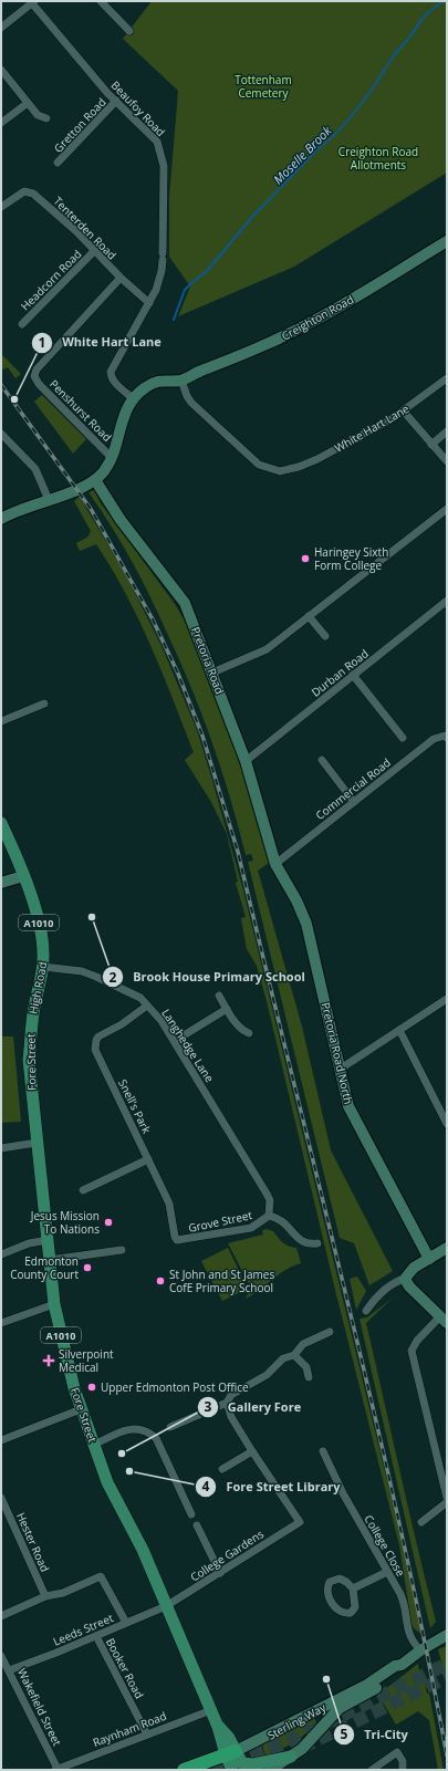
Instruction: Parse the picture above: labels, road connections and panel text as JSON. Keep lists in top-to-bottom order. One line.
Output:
{"streets":{"main road":["A1010","High Road","Fore Street"],"street":["Beaufoy Road","Gretton Road","Tenterden Road","Headcorn Road","Creighton Road","Penshurst Road","White Hart Lane","Pretoria Road","Durban Road","Commercial Road","Langhedge Lane","Pretoria Road North","Snell's Park","Grove Street","Hester Road","College Close","College Gardens","Leeds Street","Booker Road","Wakefield Street","Sterling Way","Raynham Road"]},"crossings":[["Beaufoy Road","Gretton Road"],["Beaufoy Road","Tenterden Road"],["Tenterden Road","Headcorn Road"],["Tenterden Road","Penshurst Road"],["Creighton Road","White Hart Lane"],["Pretoria Road","Durban Road"],["Pretoria Road","Commercial Road"],["Pretoria Road","Pretoria Road North"],["Commercial Road","Pretoria Road North"],["High Road","Langhedge Lane"],["High Road","Fore Street"],["Langhedge Lane","Snell's Park"],["Langhedge Lane","Grove Street"],["Fore Street","College Gardens"],["Fore Street","Leeds Street"],["Fore Street","Sterling Way"],["Fore Street","Raynham Road"],["Snell's Park","Grove Street"],["College Close","Sterling Way"],["College Gardens","Leeds Street"],["Leeds Street","Booker Road"],["Leeds Street","Wakefield Street"],["Booker Road","Raynham Road"],["Wakefield Street","Raynham Road"]],"water":["Moselle Brook"],"parks":["Tottenham Cemetery","Creighton Road Allotments"],"places":{"other":["White Hart Lane","Haringey Sixth Form College","Brook House Primary School","Jesus Mission To Nations","Edmonton County Court","St John and St James CofE Primary School","Upper Edmonton Post Office","Gallery Fore","Fore Street Library","Tri-City"],"health":["Silverpoint Medical"]}}
